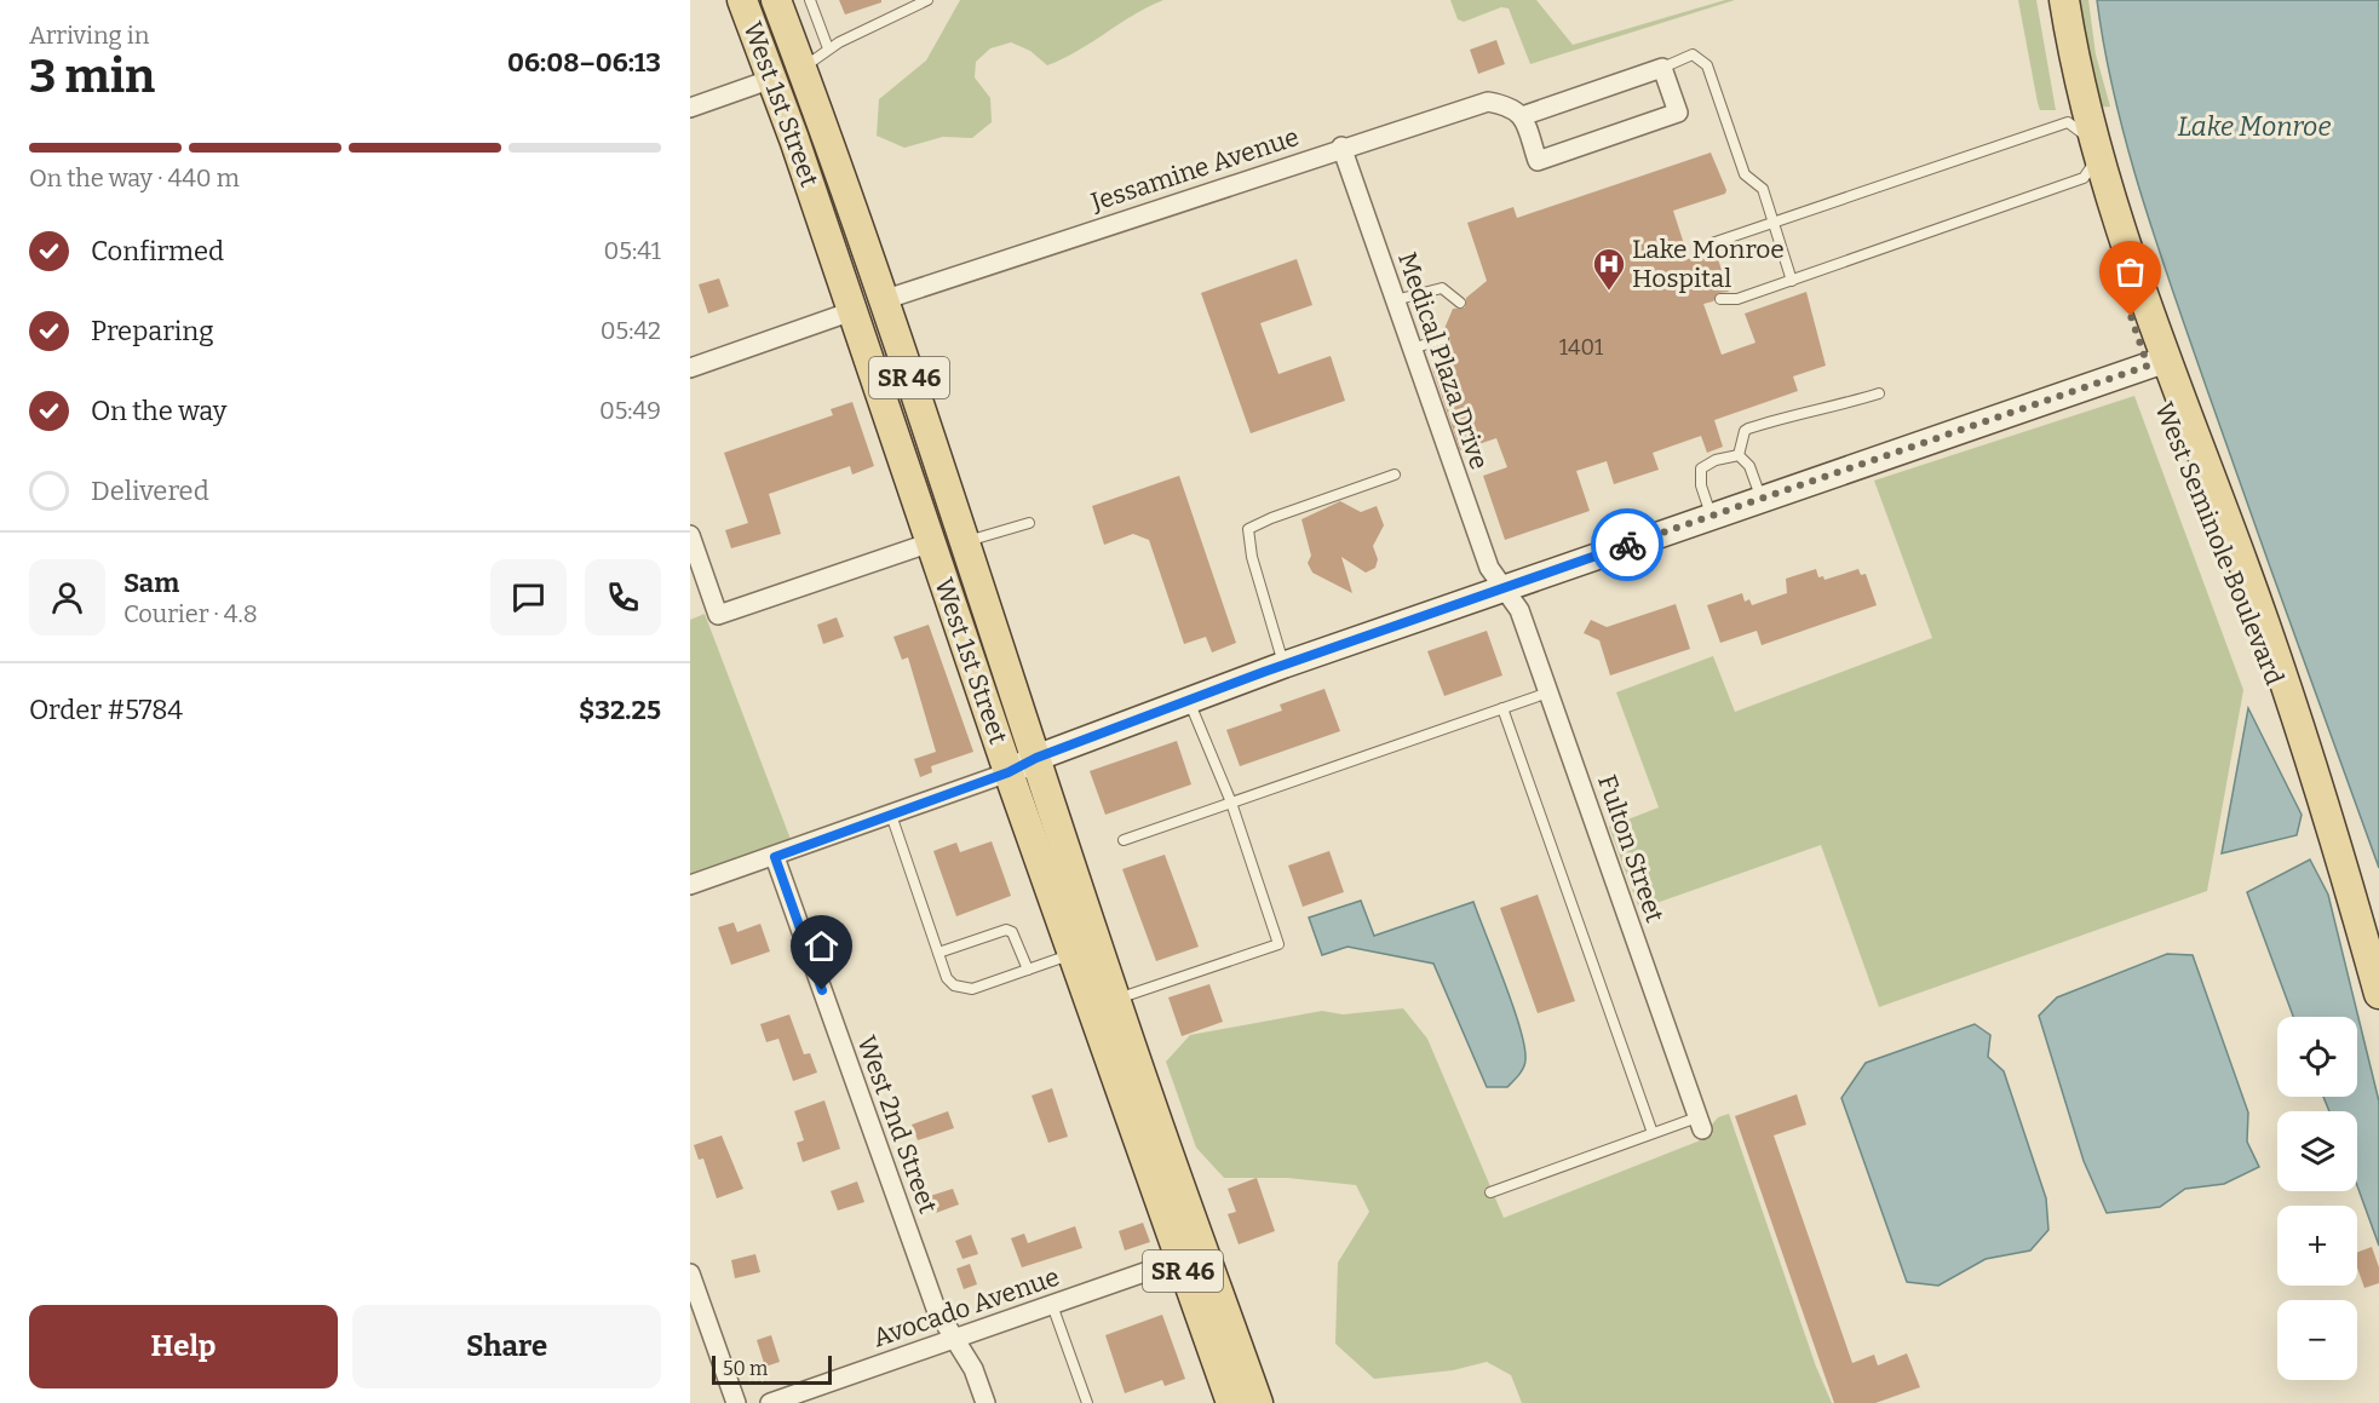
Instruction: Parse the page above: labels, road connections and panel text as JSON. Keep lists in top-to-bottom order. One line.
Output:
{"streets":{"main road":["West 1st Street","SR 46","West Seminole Boulevard"],"street":["Jessamine Avenue","Medical Plaza Drive","Fulton Street","West 2nd Street","Avocado Avenue"]},"crossings":[["West 1st Street","Jessamine Avenue"],["West 1st Street","Avocado Avenue"],["Jessamine Avenue","Medical Plaza Drive"],["Medical Plaza Drive","Fulton Street"],["West 2nd Street","Avocado Avenue"]],"water":["Lake Monroe"],"places":{"hospital":["Lake Monroe Hospital"]},"house_numbers":["1401"],"scale_bar":"50 m","page":{"heading":["3 min","Arriving in","06:08–06:13"],"panel":["Sam","Courier · 4.8","Order #5784","$32.25"],"bar":"On the way · 440 m","list":[["Confirmed","05:41"],["Preparing","05:42"],["On the way","05:49"],"Delivered"],"map_buttons":["+","−"],"buttons":["Help","Share"],"scale":"50 m"}}
